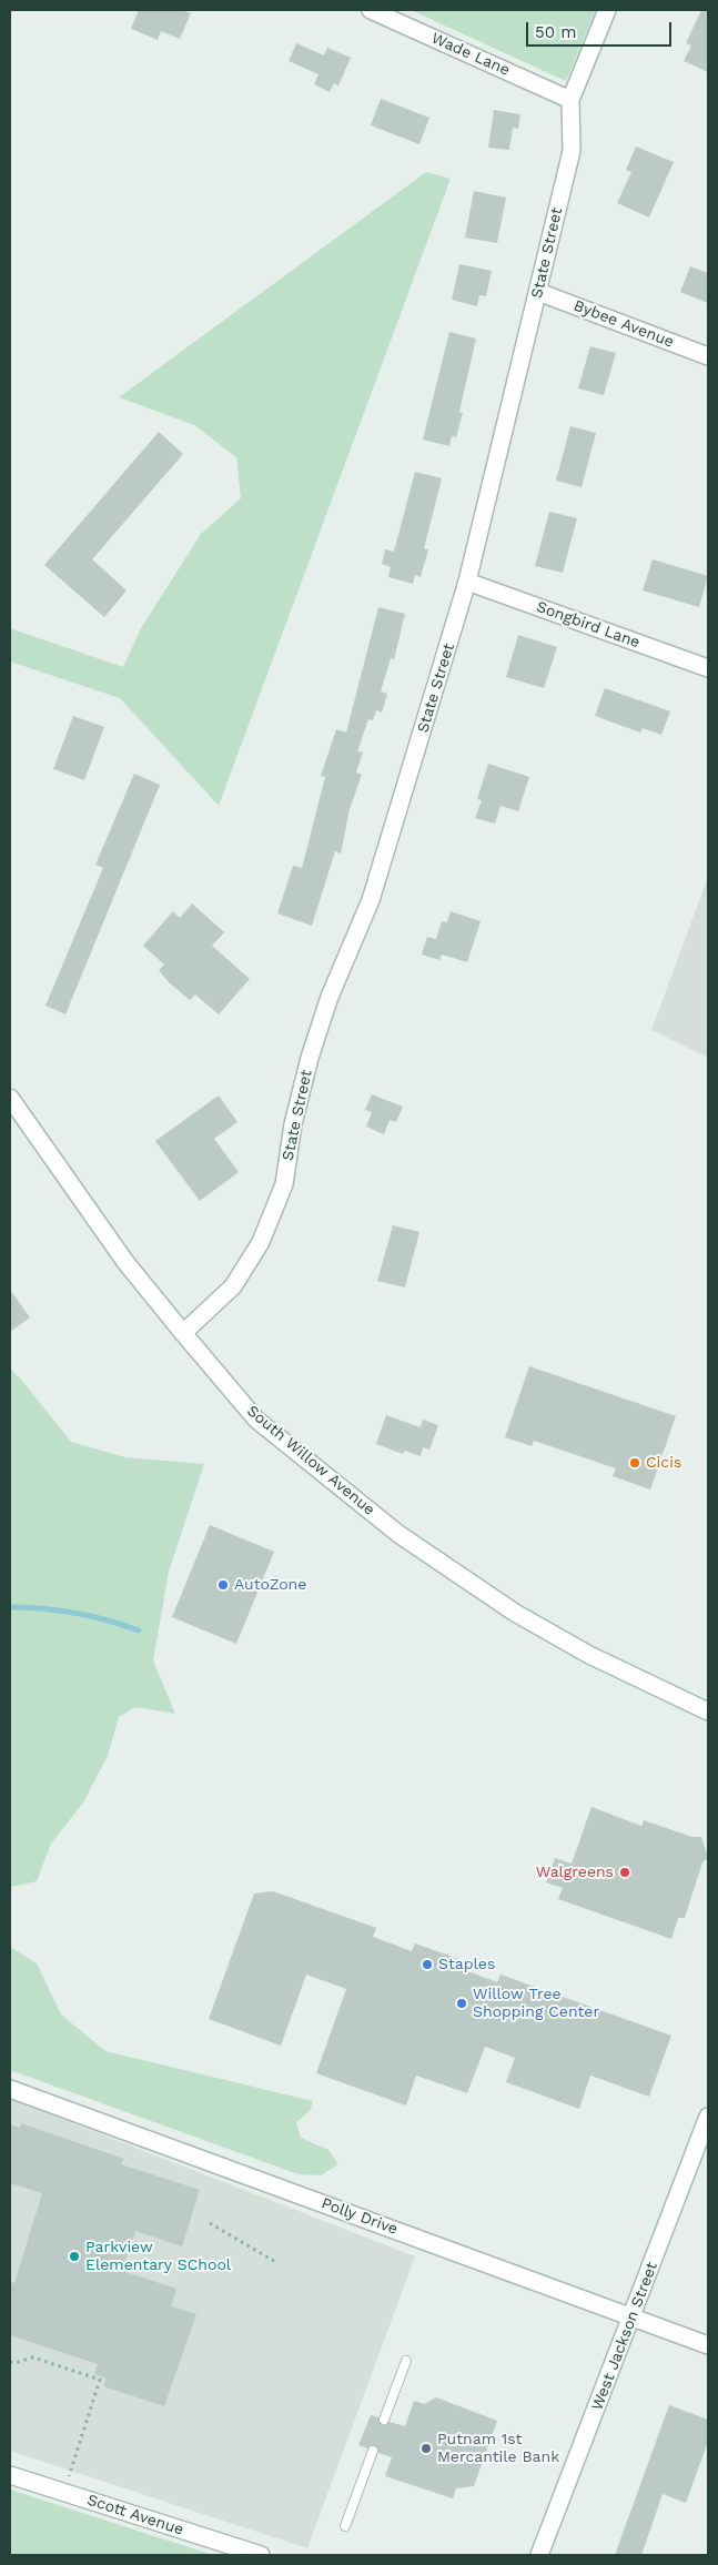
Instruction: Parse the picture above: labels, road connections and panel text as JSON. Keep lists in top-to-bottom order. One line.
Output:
{"streets":{"street":["Wade Lane","State Street","Bybee Avenue","Songbird Lane","South Willow Avenue","Polly Drive","West Jackson Street","Scott Avenue"]},"crossings":[["Wade Lane","State Street"],["State Street","Bybee Avenue"],["State Street","Songbird Lane"],["State Street","South Willow Avenue"],["Polly Drive","West Jackson Street"]],"places":["Cicis","AutoZone","Walgreens","Staples","Willow Tree Shopping Center","Parkview Elementary SChool","Putnam 1st Mercantile Bank"],"scale_bar":"50 m"}
